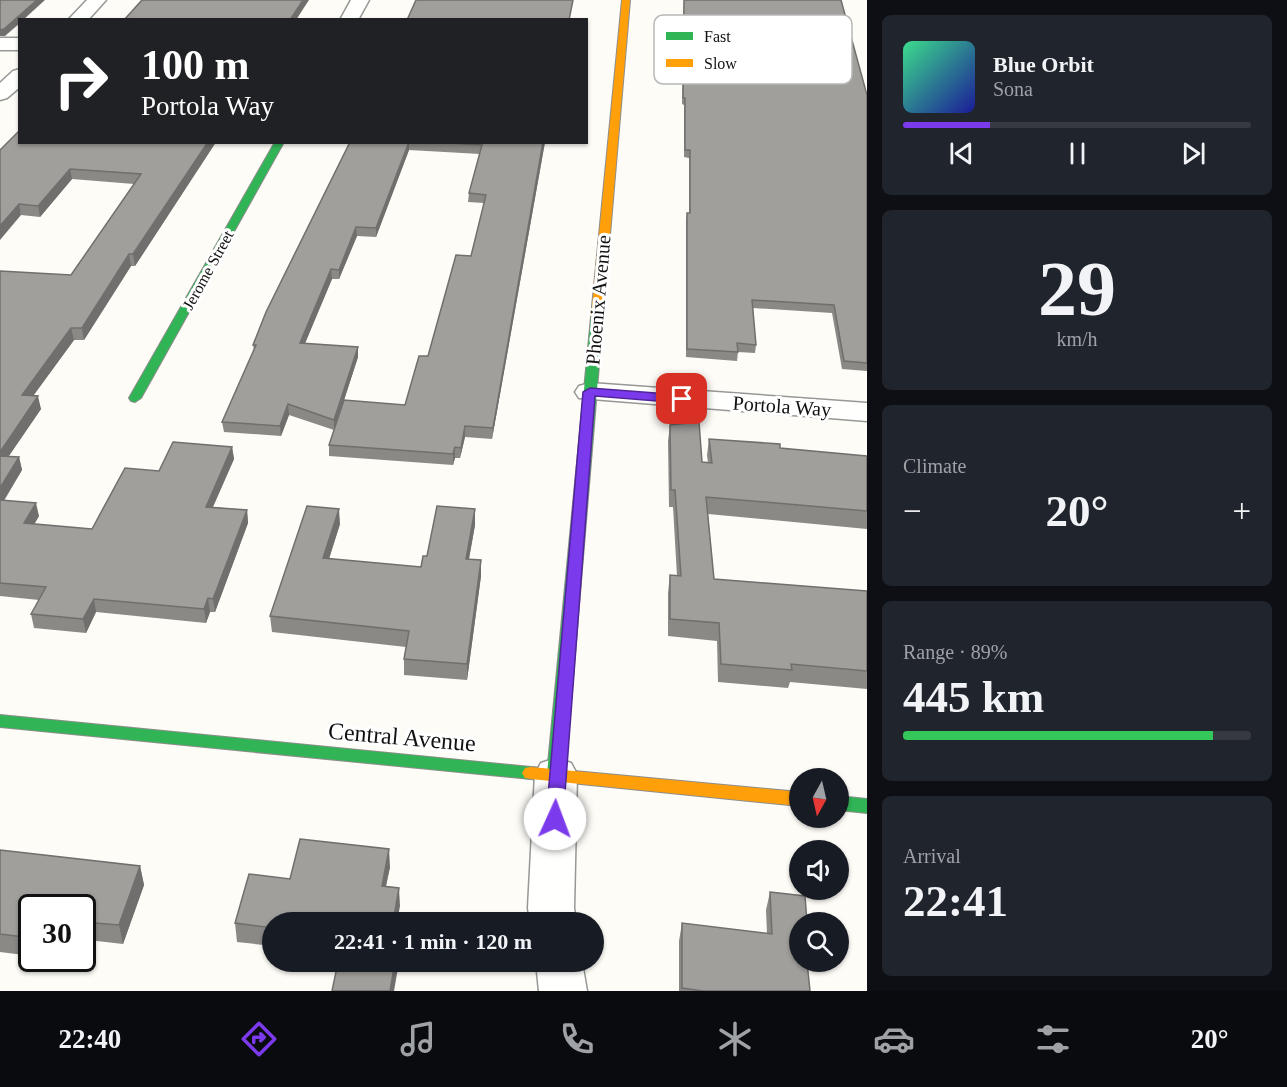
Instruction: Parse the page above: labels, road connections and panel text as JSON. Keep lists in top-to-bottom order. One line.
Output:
{"streets":{"street":["Jerome Street","Phoenix Avenue","Portola Way","Central Avenue"]},"crossings":[["Phoenix Avenue","Portola Way"],["Phoenix Avenue","Central Avenue"]],"legend":["Fast","Slow"],"north":"bottom","page":{"turn":["100 m","Portola Way"],"song":["Blue Orbit","Sona"],"tile":[["29","km/h"],"Climate",["Range · 89%","445 km"],["Arrival","22:41"]],"heat":["−","20°","+"],"limit":"30","trip":"22:41 · 1 min · 120 m","tabs":["22:40","20°"]}}
